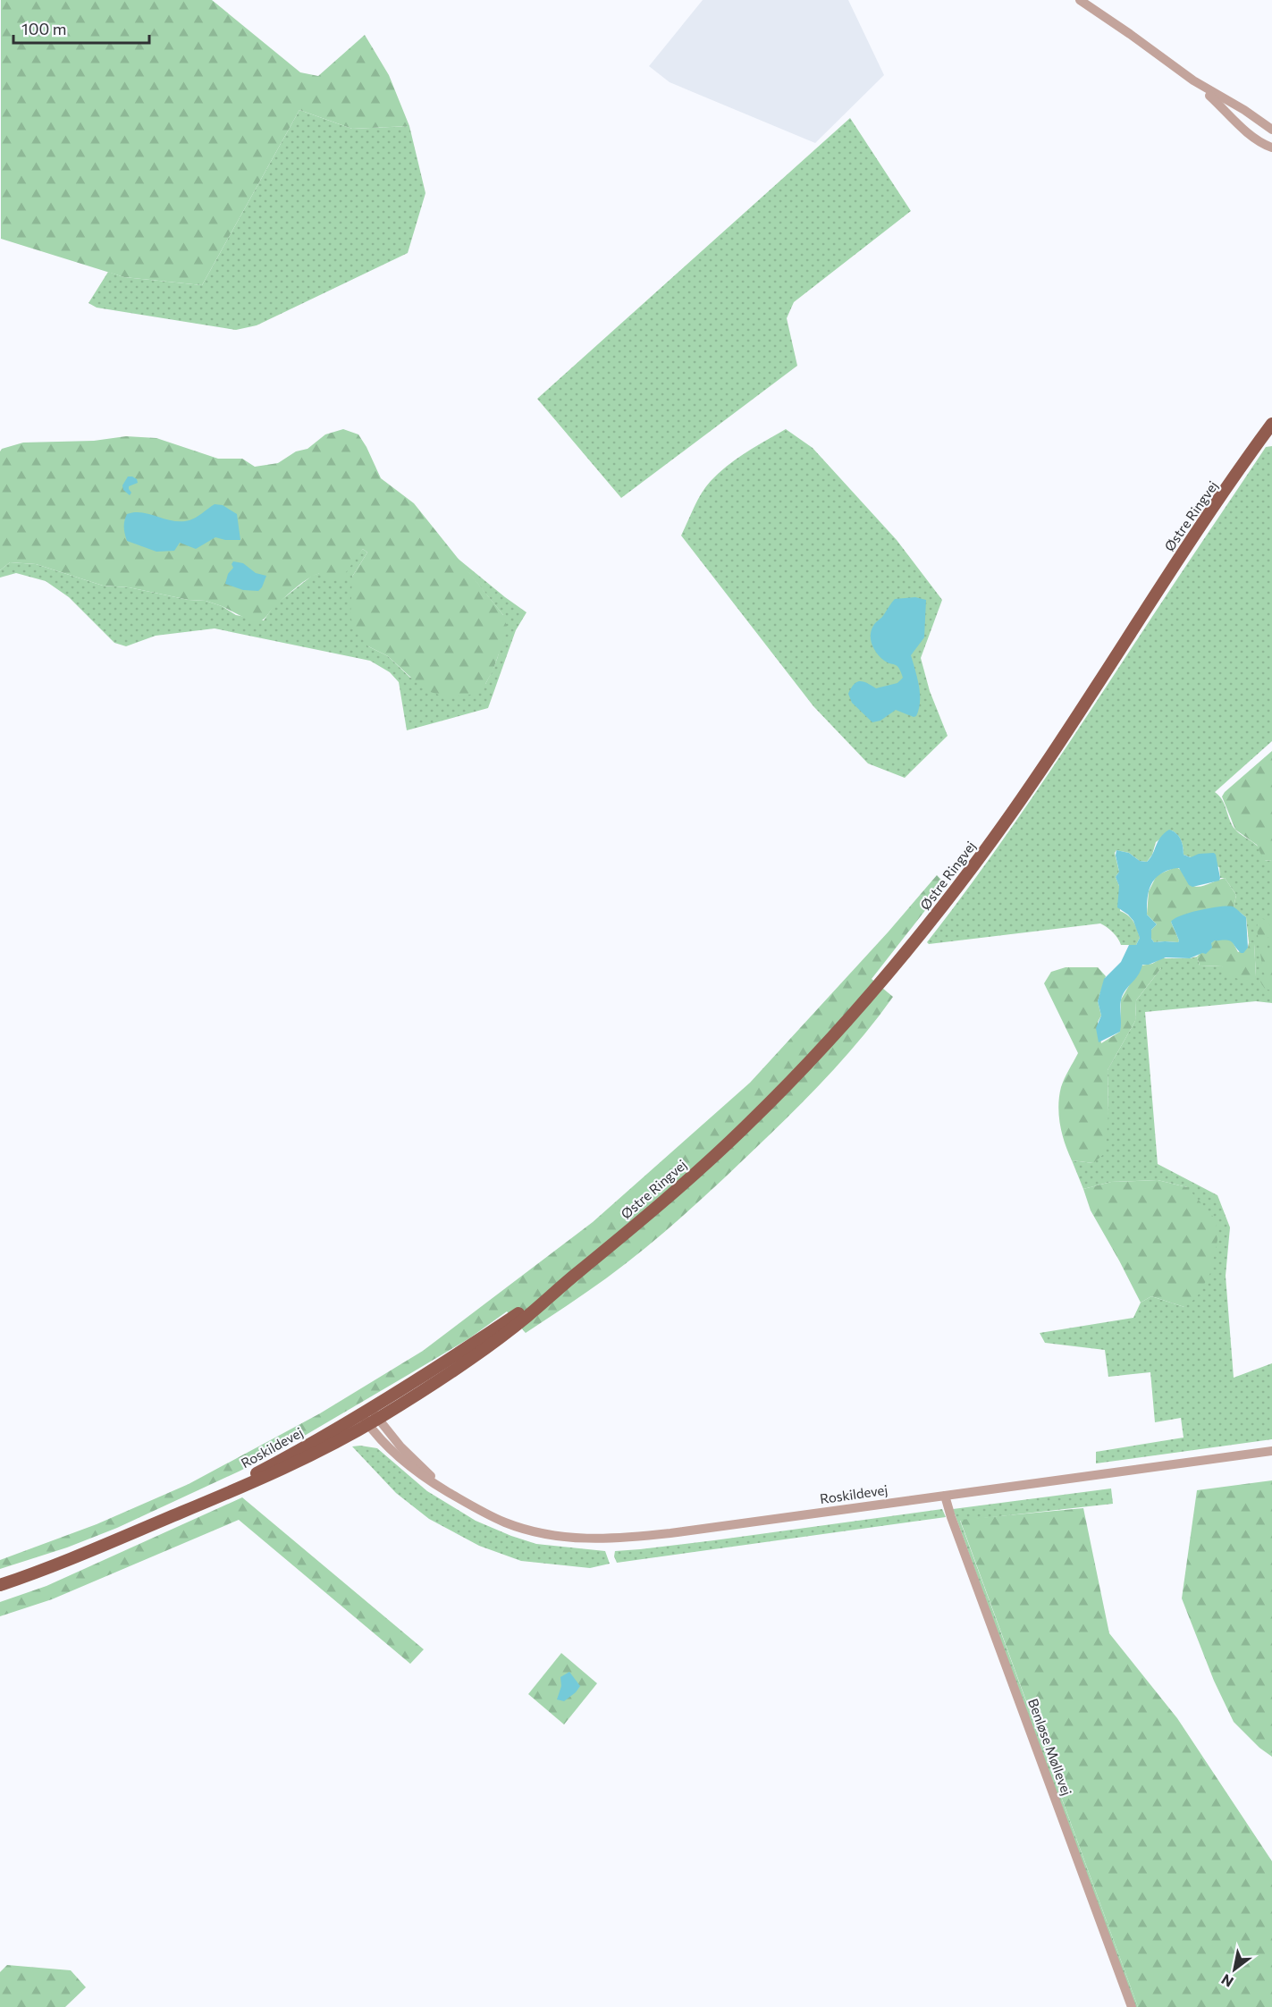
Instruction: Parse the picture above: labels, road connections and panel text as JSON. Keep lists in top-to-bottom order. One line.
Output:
{"streets":{"main road":["Østre Ringvej","Roskildevej"],"street":["Benløse Møllevej"]},"crossings":[["Østre Ringvej","Roskildevej"],["Roskildevej","Benløse Møllevej"]],"scale_bar":"100 m","north":"bottom left"}
